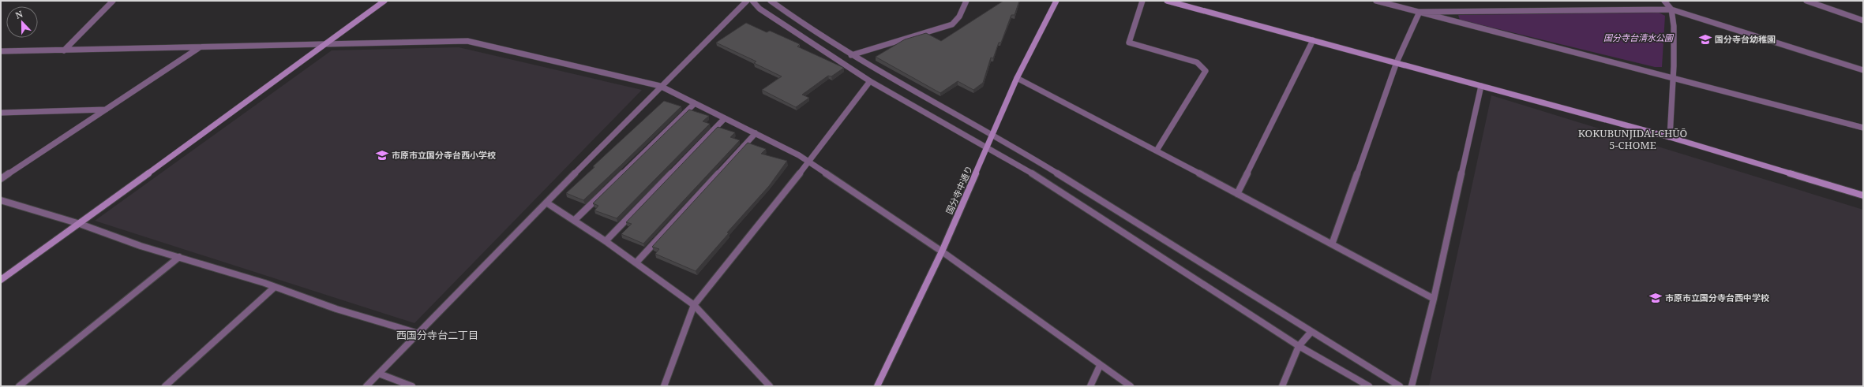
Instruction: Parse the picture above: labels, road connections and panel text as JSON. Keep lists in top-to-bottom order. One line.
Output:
{"streets":{"street":["国分寺中通り"]},"districts":["KOKUBUNJIDAI-CHŪŌ 5-CHOME","西国分寺台二丁目"],"parks":["国分寺台清水公園"],"places":{"school or university":["国分寺台幼稚園","市原市立国分寺台西小学校","市原市立国分寺台西中学校"]},"north":"top"}
